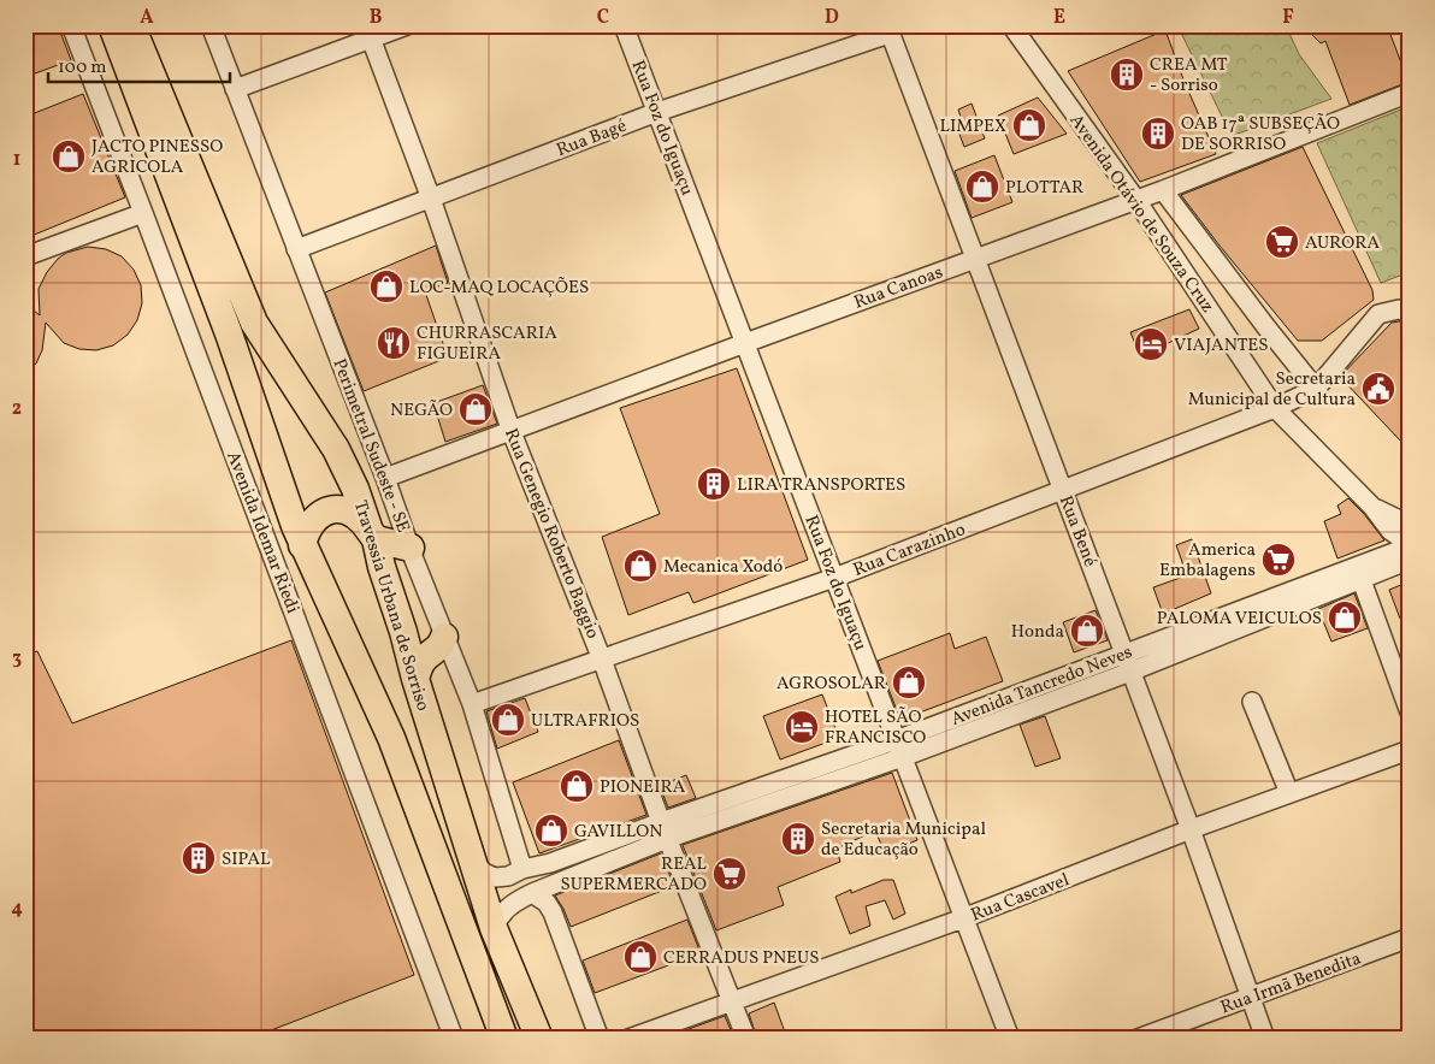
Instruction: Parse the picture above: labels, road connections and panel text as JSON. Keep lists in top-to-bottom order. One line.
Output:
{"streets":{"highway":["Travessia Urbana de Sorriso"],"street":["Rua Foz do Iguaçu","Rua Bagé","Avenida Otávio de Souza Cruz","Rua Canoas","Perimetral Sudeste - SE","Rua Bené","Avenida Idemar Riedi","Rua Genegio Roberto Baggio","Rua Carazinho","Avenida Tancredo Neves","Rua Cascavel","Rua Irmã Benedita"]},"crossings":[["Rua Foz do Iguaçu","Rua Bagé"],["Rua Foz do Iguaçu","Rua Canoas"],["Rua Foz do Iguaçu","Rua Carazinho"],["Rua Foz do Iguaçu","Avenida Tancredo Neves"],["Rua Foz do Iguaçu","Rua Cascavel"],["Rua Bagé","Perimetral Sudeste - SE"],["Rua Bagé","Rua Bené"],["Rua Bagé","Rua Genegio Roberto Baggio"],["Avenida Otávio de Souza Cruz","Rua Canoas"],["Avenida Otávio de Souza Cruz","Rua Carazinho"],["Rua Canoas","Perimetral Sudeste - SE"],["Rua Canoas","Rua Bené"],["Rua Canoas","Rua Genegio Roberto Baggio"],["Perimetral Sudeste - SE","Rua Carazinho"],["Perimetral Sudeste - SE","Avenida Tancredo Neves"],["Rua Bené","Rua Carazinho"],["Rua Bené","Avenida Tancredo Neves"],["Rua Bené","Rua Cascavel"],["Rua Bené","Rua Irmã Benedita"],["Rua Genegio Roberto Baggio","Rua Carazinho"],["Rua Genegio Roberto Baggio","Avenida Tancredo Neves"],["Rua Genegio Roberto Baggio","Rua Cascavel"],["Travessia Urbana de Sorriso","Avenida Tancredo Neves"]],"places":{"building":["CREA MT - Sorriso","OAB 17ª SUBSEÇÃO DE SORRISO","LIRA TRANSPORTES","Secretaria Municipal de Educação","SIPAL"],"shop":["LIMPEX","JACTO PINESSO AGRICOLA","PLOTTAR","LOC-MAQ LOCAÇÕES","NEGÃO","Mecanica Xodó","PALOMA VEICULOS","Honda","AGROSOLAR","ULTRAFRIOS","PIONEIRA","GAVILLON","CERRADUS PNEUS"],"supermarket":["AURORA","America Embalagens","REAL SUPERMERCADO"],"restaurant":["CHURRASCARIA FIGUEIRA"],"hotel":["VIAJANTES","HOTEL SÃO FRANCISCO"],"public building":["Secretaria Municipal de Cultura"]},"scale_bar":"100 m","grid":{"columns":["A","B","C","D","E","F"],"rows":["1","2","3","4"]}}
